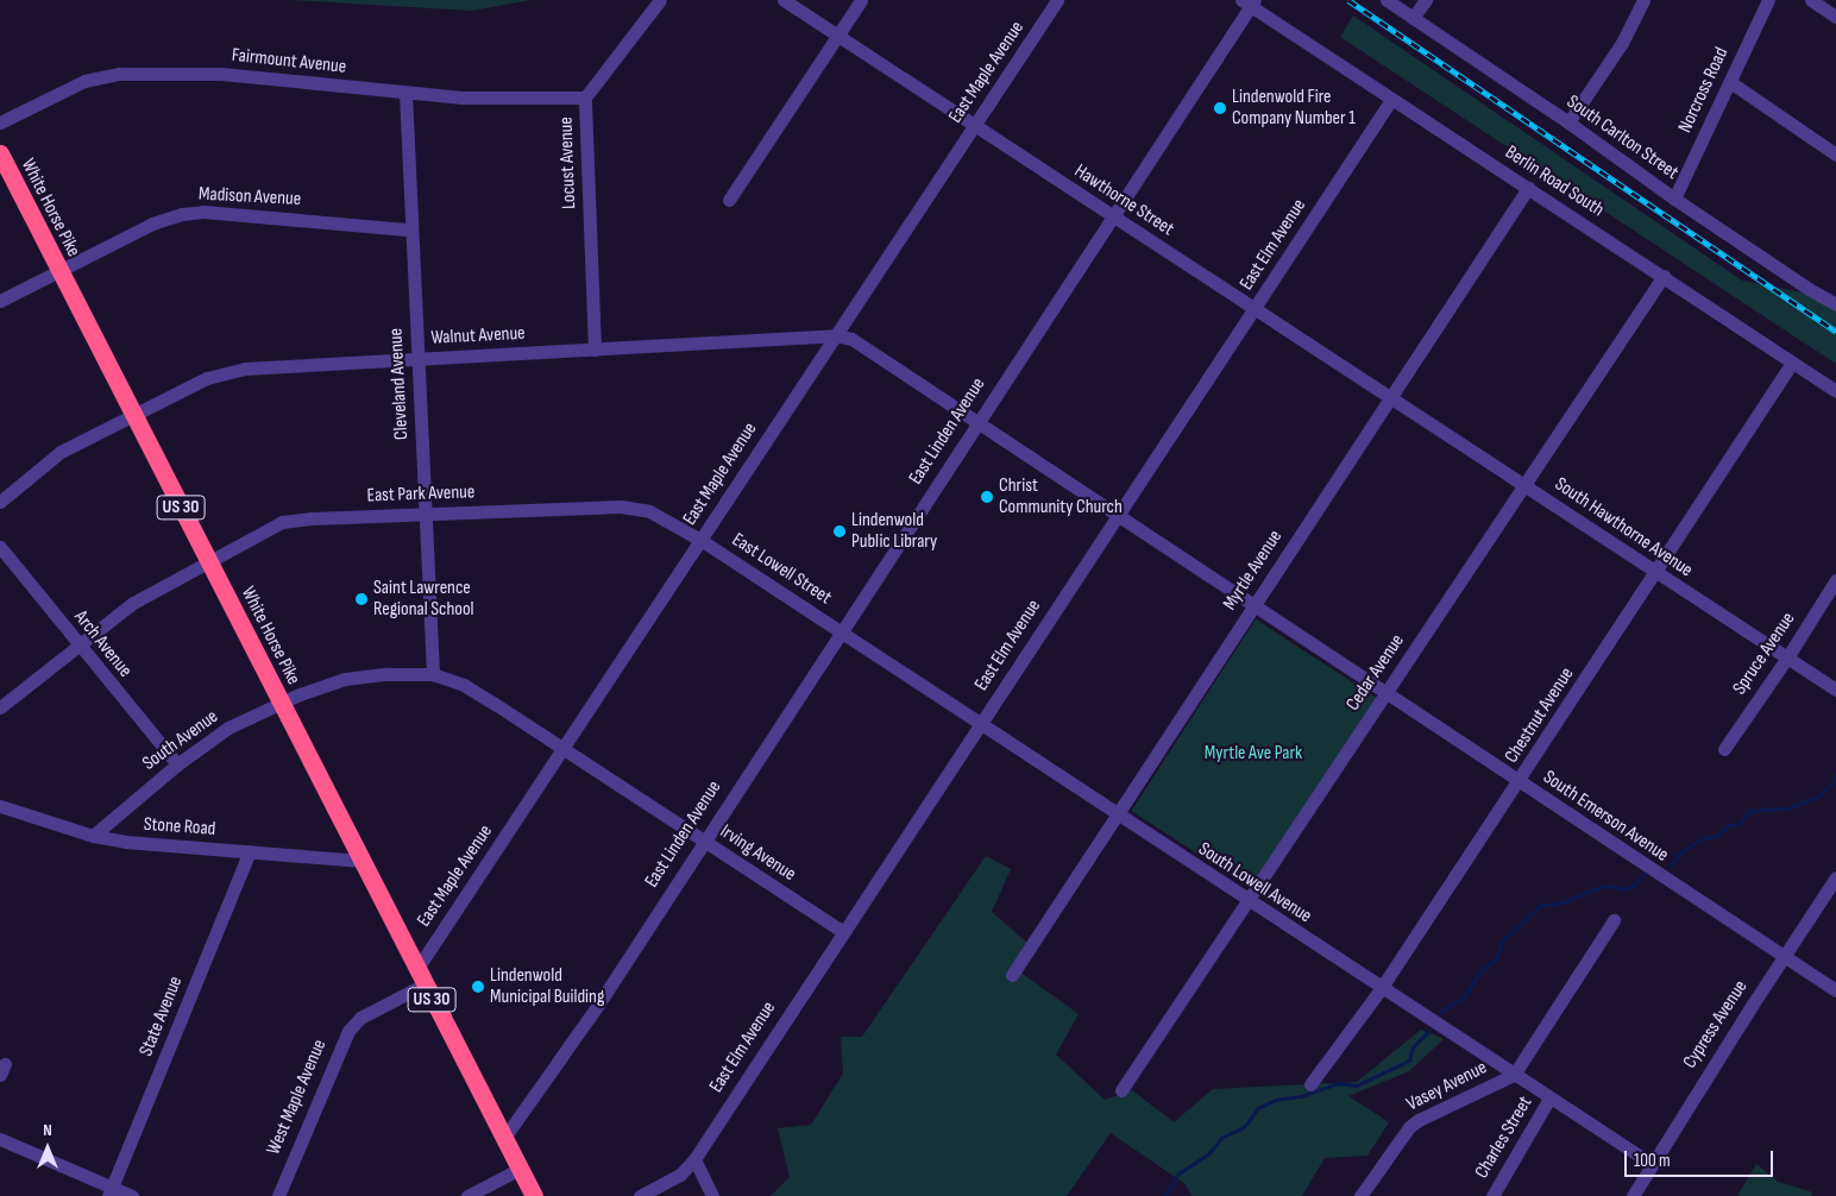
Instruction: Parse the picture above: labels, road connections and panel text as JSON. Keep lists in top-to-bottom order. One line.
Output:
{"streets":{"highway":["White Horse Pike","US 30"],"street":["Fairmount Avenue","East Maple Avenue","Norcross Road","South Carlton Street","Locust Avenue","Berlin Road South","Madison Avenue","Hawthorne Street","East Elm Avenue","Walnut Avenue","Cleveland Avenue","East Linden Avenue","East Park Avenue","South Hawthorne Avenue","East Lowell Street","Myrtle Avenue","Arch Avenue","Spruce Avenue","Cedar Avenue","Chestnut Avenue","South Avenue","South Emerson Avenue","Stone Road","Irving Avenue","South Lowell Avenue","State Avenue","Cypress Avenue","Vasey Avenue","West Maple Avenue","Charles Street"]},"crossings":[["Fairmount Avenue","Locust Avenue"],["Fairmount Avenue","Cleveland Avenue"],["East Maple Avenue","Hawthorne Street"],["East Maple Avenue","White Horse Pike"],["East Maple Avenue","Walnut Avenue"],["East Maple Avenue","East Lowell Street"],["East Maple Avenue","South Avenue"],["East Maple Avenue","South Emerson Avenue"],["East Maple Avenue","Irving Avenue"],["East Maple Avenue","West Maple Avenue"],["Norcross Road","South Carlton Street"],["Locust Avenue","Walnut Avenue"],["Berlin Road South","East Elm Avenue"],["Berlin Road South","East Linden Avenue"],["Berlin Road South","Myrtle Avenue"],["Berlin Road South","Cedar Avenue"],["Berlin Road South","Chestnut Avenue"],["Madison Avenue","White Horse Pike"],["Madison Avenue","Cleveland Avenue"],["Hawthorne Street","East Elm Avenue"],["Hawthorne Street","East Linden Avenue"],["Hawthorne Street","South Hawthorne Avenue"],["Hawthorne Street","Myrtle Avenue"],["White Horse Pike","Walnut Avenue"],["White Horse Pike","East Linden Avenue"],["White Horse Pike","East Park Avenue"],["White Horse Pike","US 30"],["White Horse Pike","South Avenue"],["White Horse Pike","Stone Road"],["White Horse Pike","West Maple Avenue"],["East Elm Avenue","South Emerson Avenue"],["East Elm Avenue","Irving Avenue"],["East Elm Avenue","South Lowell Avenue"],["Walnut Avenue","Cleveland Avenue"],["Walnut Avenue","South Emerson Avenue"],["Cleveland Avenue","East Park Avenue"],["Cleveland Avenue","South Avenue"],["East Linden Avenue","US 30"],["East Linden Avenue","East Lowell Street"],["East Linden Avenue","South Emerson Avenue"],["East Linden Avenue","Irving Avenue"],["East Linden Avenue","South Lowell Avenue"],["East Park Avenue","East Lowell Street"],["East Park Avenue","Arch Avenue"],["South Hawthorne Avenue","Myrtle Avenue"],["South Hawthorne Avenue","Spruce Avenue"],["South Hawthorne Avenue","Cedar Avenue"],["South Hawthorne Avenue","Chestnut Avenue"],["East Lowell Street","South Lowell Avenue"],["Myrtle Avenue","South Emerson Avenue"],["Myrtle Avenue","South Lowell Avenue"],["Arch Avenue","South Avenue"],["Cedar Avenue","South Emerson Avenue"],["Cedar Avenue","South Lowell Avenue"],["Chestnut Avenue","South Emerson Avenue"],["Chestnut Avenue","South Lowell Avenue"],["South Avenue","Stone Road"],["South Avenue","Irving Avenue"],["South Emerson Avenue","Cypress Avenue"],["Stone Road","State Avenue"],["South Lowell Avenue","Cypress Avenue"],["South Lowell Avenue","Vasey Avenue"],["South Lowell Avenue","Charles Street"]],"parks":["Myrtle Ave Park"],"places":["Lindenwold Fire Company Number 1","Christ Community Church","Lindenwold Public Library","Saint Lawrence Regional School","Lindenwold Municipal Building"],"scale_bar":"100 m","north":"top"}
